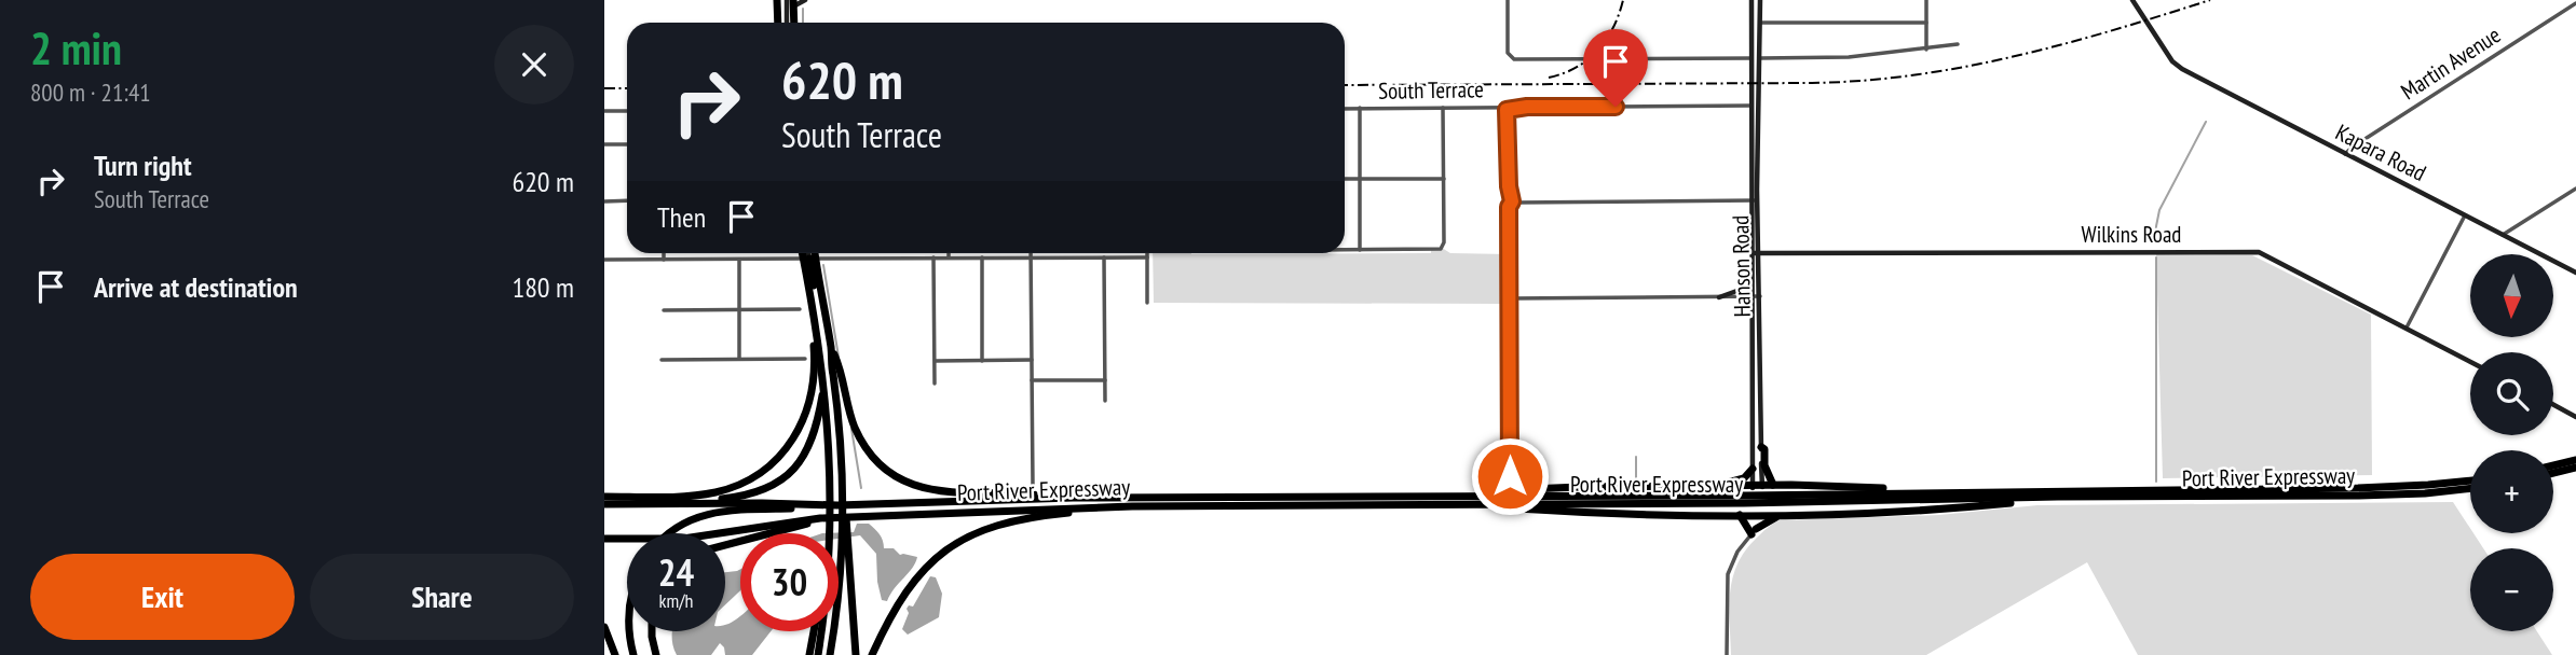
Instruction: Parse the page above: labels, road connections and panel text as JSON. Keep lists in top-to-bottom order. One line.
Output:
{"streets":{"highway":["Port River Expressway"],"street":["Martin Avenue","South Terrace","Kapara Road","Wilkins Road","Hanson Road"]},"crossings":[["Martin Avenue","Kapara Road"],["South Terrace","Hanson Road"],["Wilkins Road","Hanson Road"]],"north":"bottom","page":{"heading":["2 min","800 m · 21:41"],"turn":["620 m","South Terrace"],"list":[{"name":"Turn right","note":"South Terrace","value":"620 m"},{"name":"Arrive at destination","value":"180 m"}],"then":"Then","map_buttons":["+","−"],"speed":"24 km/h","limit":"30","buttons":["Exit","Share"]}}
